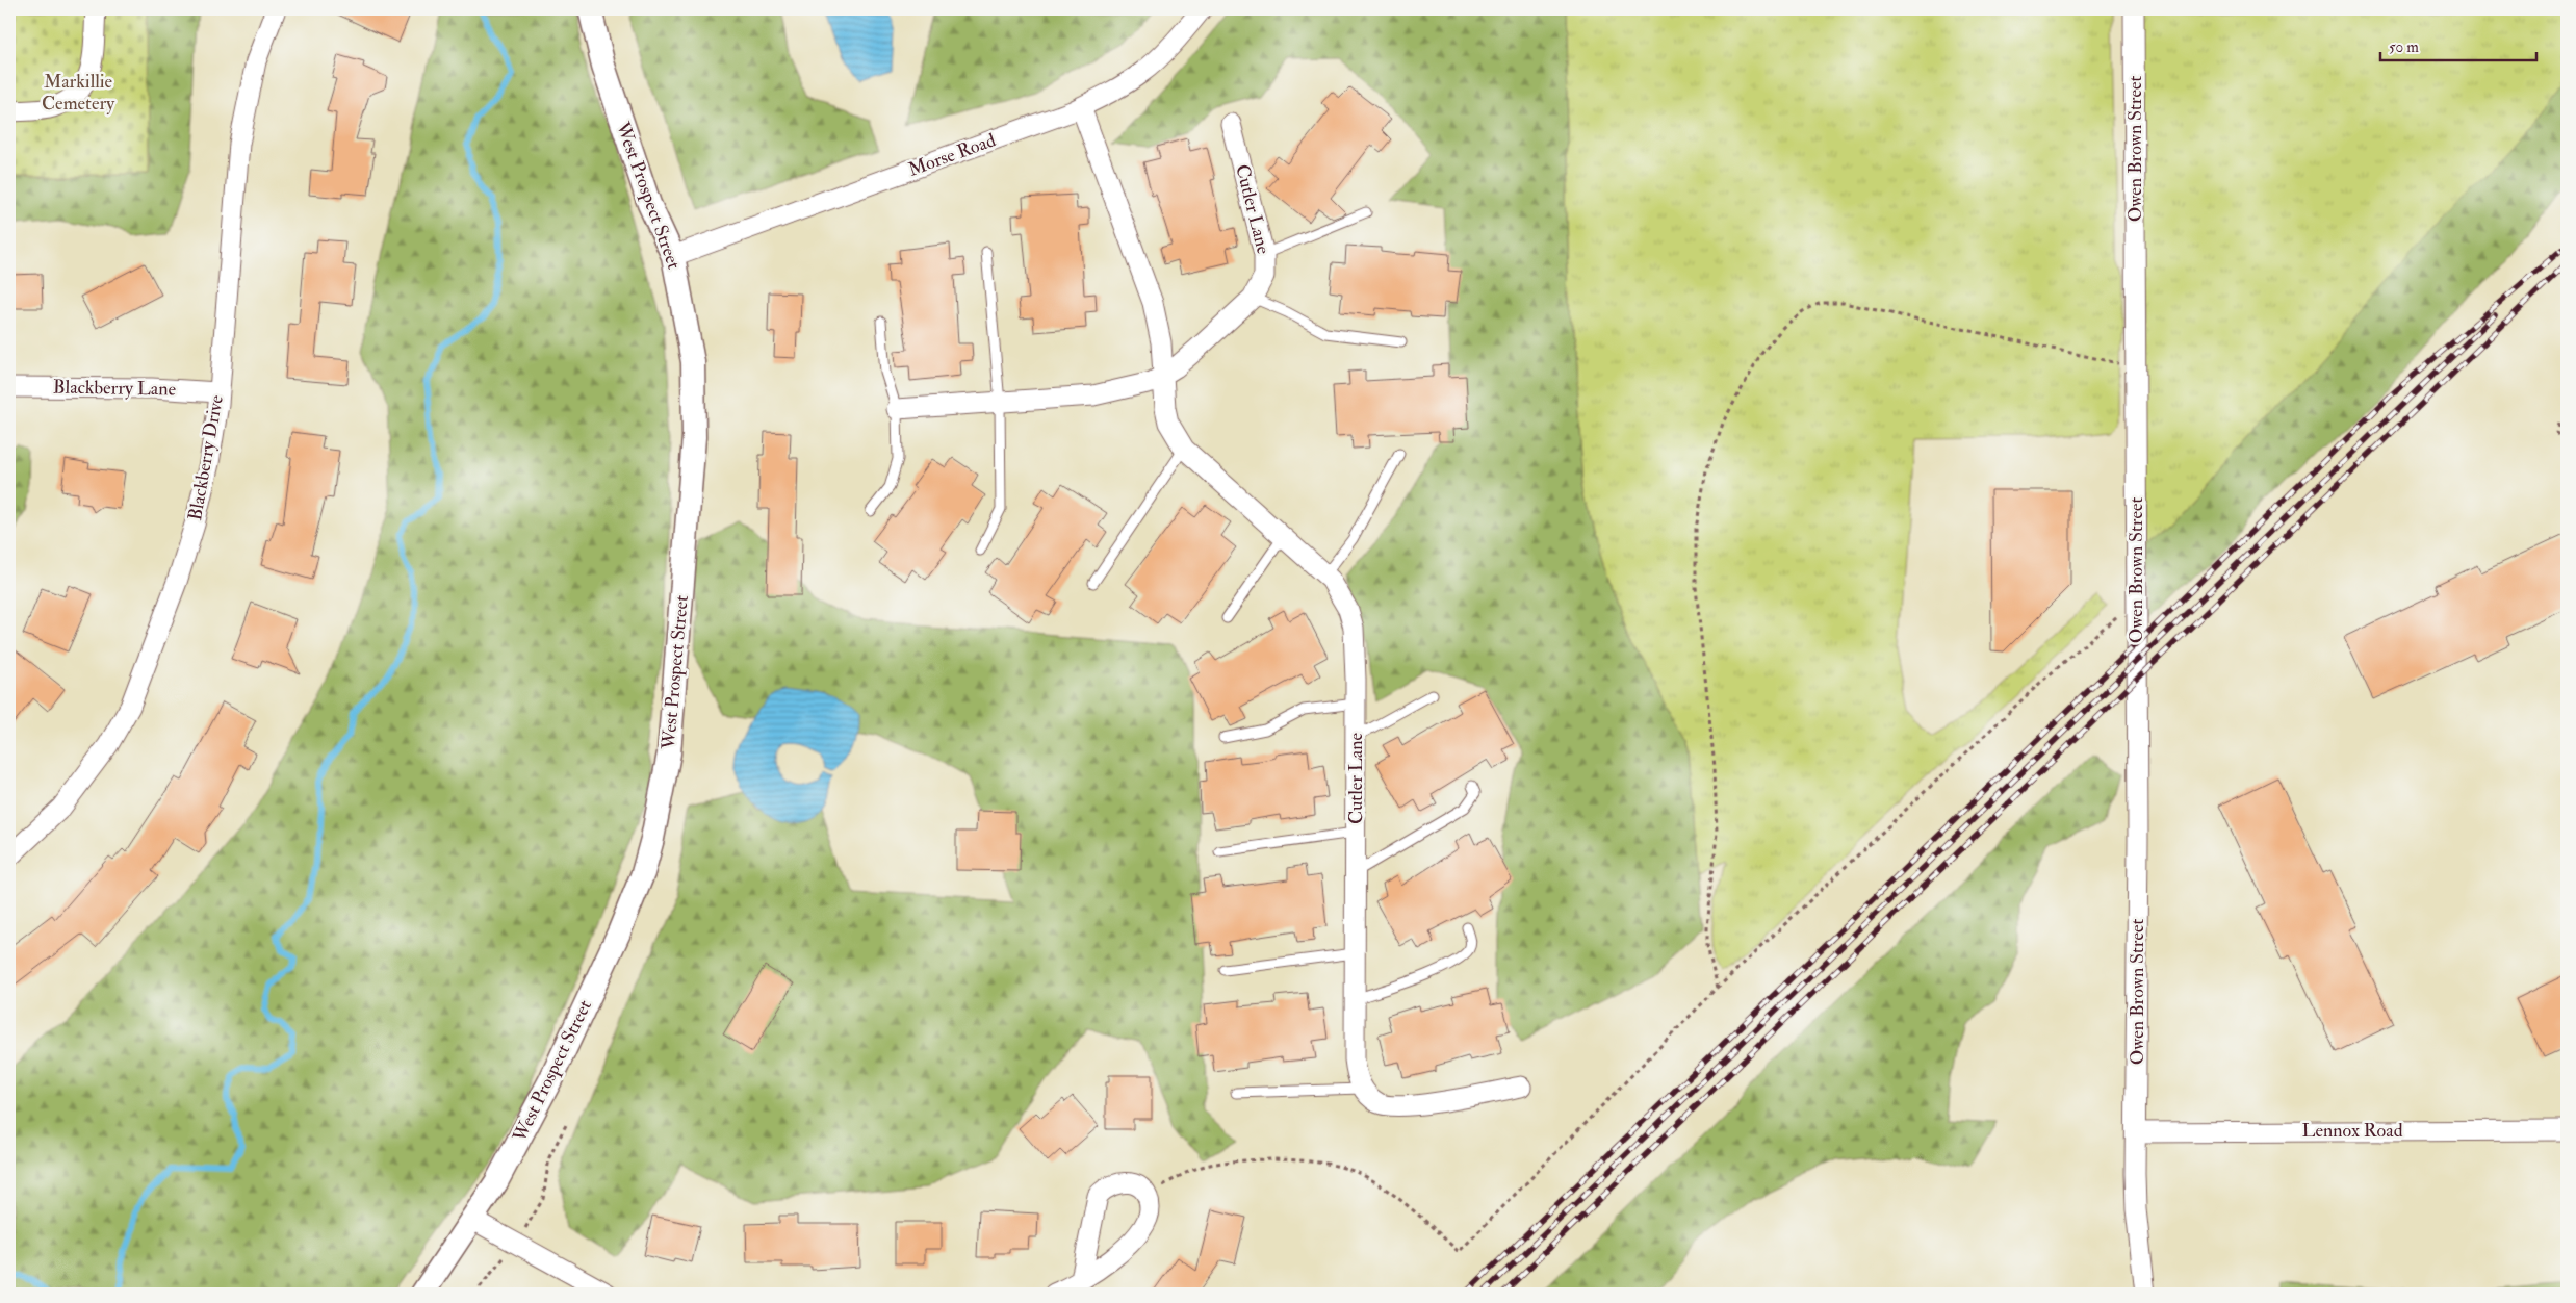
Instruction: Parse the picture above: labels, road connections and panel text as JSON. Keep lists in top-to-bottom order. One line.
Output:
{"streets":{"street":["Owen Brown Street","Morse Road","West Prospect Street","Cutler Lane","Blackberry Lane","Blackberry Drive","Lennox Road"]},"crossings":[["Owen Brown Street","Lennox Road"],["Morse Road","West Prospect Street"],["Morse Road","Cutler Lane"],["Blackberry Lane","Blackberry Drive"]],"parks":["Markillie Cemetery"],"scale_bar":"50 m"}
